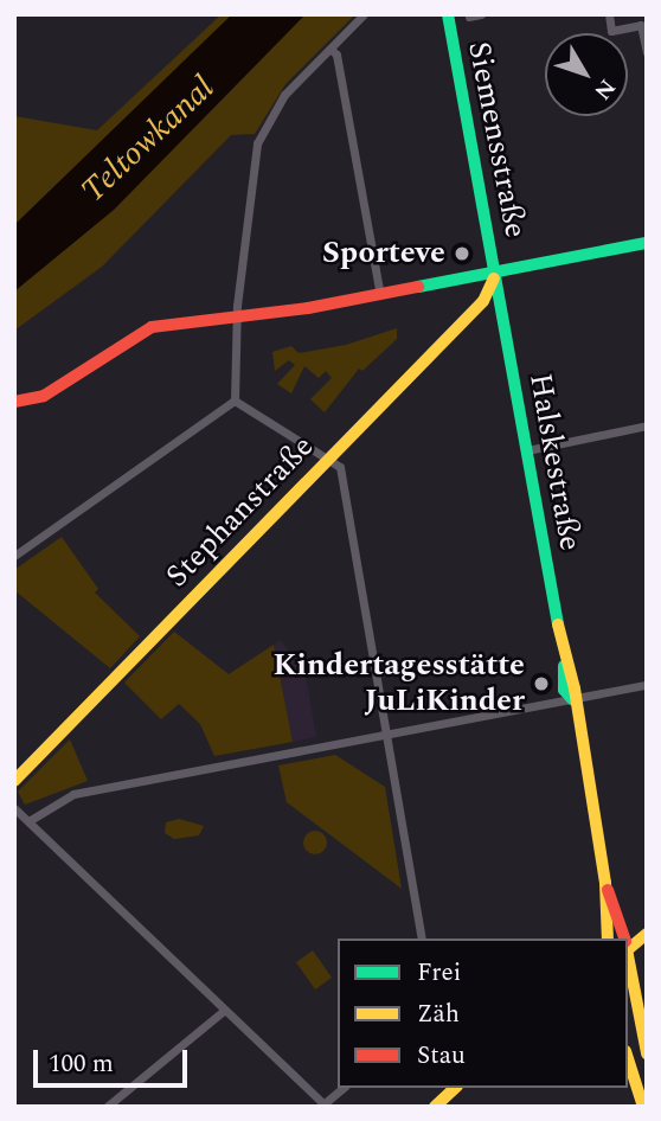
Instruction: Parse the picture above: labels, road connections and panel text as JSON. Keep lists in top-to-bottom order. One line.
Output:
{"streets":{"street":["Siemensstraße","Halskestraße","Stephanstraße"]},"crossings":[["Siemensstraße","Halskestraße"],["Siemensstraße","Stephanstraße"],["Halskestraße","Stephanstraße"]],"water":["Teltowkanal"],"places":["Sporteve","Kindertagesstätte JuLiKinder"],"legend":["Frei","Zäh","Stau"],"scale_bar":"100 m","north":"bottom right"}
